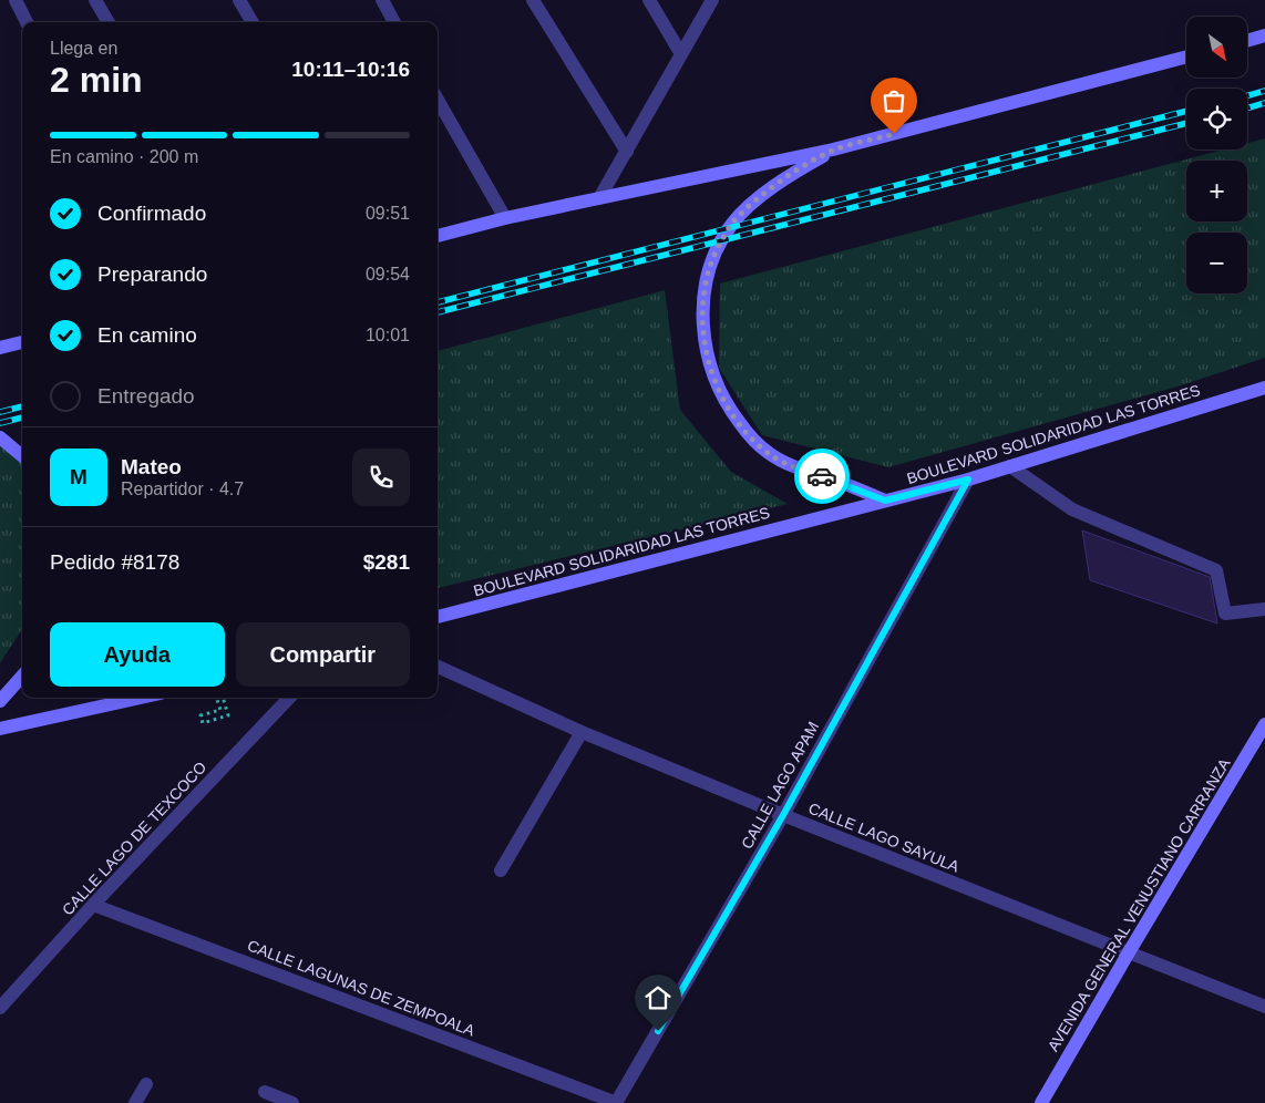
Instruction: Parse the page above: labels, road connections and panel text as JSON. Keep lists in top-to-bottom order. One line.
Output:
{"streets":{"main road":["BOULEVARD SOLIDARIDAD LAS TORRES","AVENIDA GENERAL VENUSTIANO CARRANZA"],"street":["CALLE LAGO APAM","CALLE LAGO SAYULA","CALLE LAGO DE TEXCOCO","CALLE LAGUNAS DE ZEMPOALA"]},"crossings":[["BOULEVARD SOLIDARIDAD LAS TORRES","CALLE LAGO APAM"],["CALLE LAGO APAM","CALLE LAGO SAYULA"],["CALLE LAGO APAM","CALLE LAGUNAS DE ZEMPOALA"],["CALLE LAGO SAYULA","AVENIDA GENERAL VENUSTIANO CARRANZA"],["CALLE LAGO DE TEXCOCO","CALLE LAGUNAS DE ZEMPOALA"]],"north":"bottom right","page":{"map_buttons":["+","−"],"heading":["2 min","Llega en","10:11–10:16"],"panel":["Mateo","Repartidor · 4.7","Pedido #8178","$281"],"bar":"En camino · 200 m","list":[["Confirmado","09:51"],["Preparando","09:54"],["En camino","10:01"],"Entregado"],"round":"M","buttons":["Ayuda","Compartir"]}}
